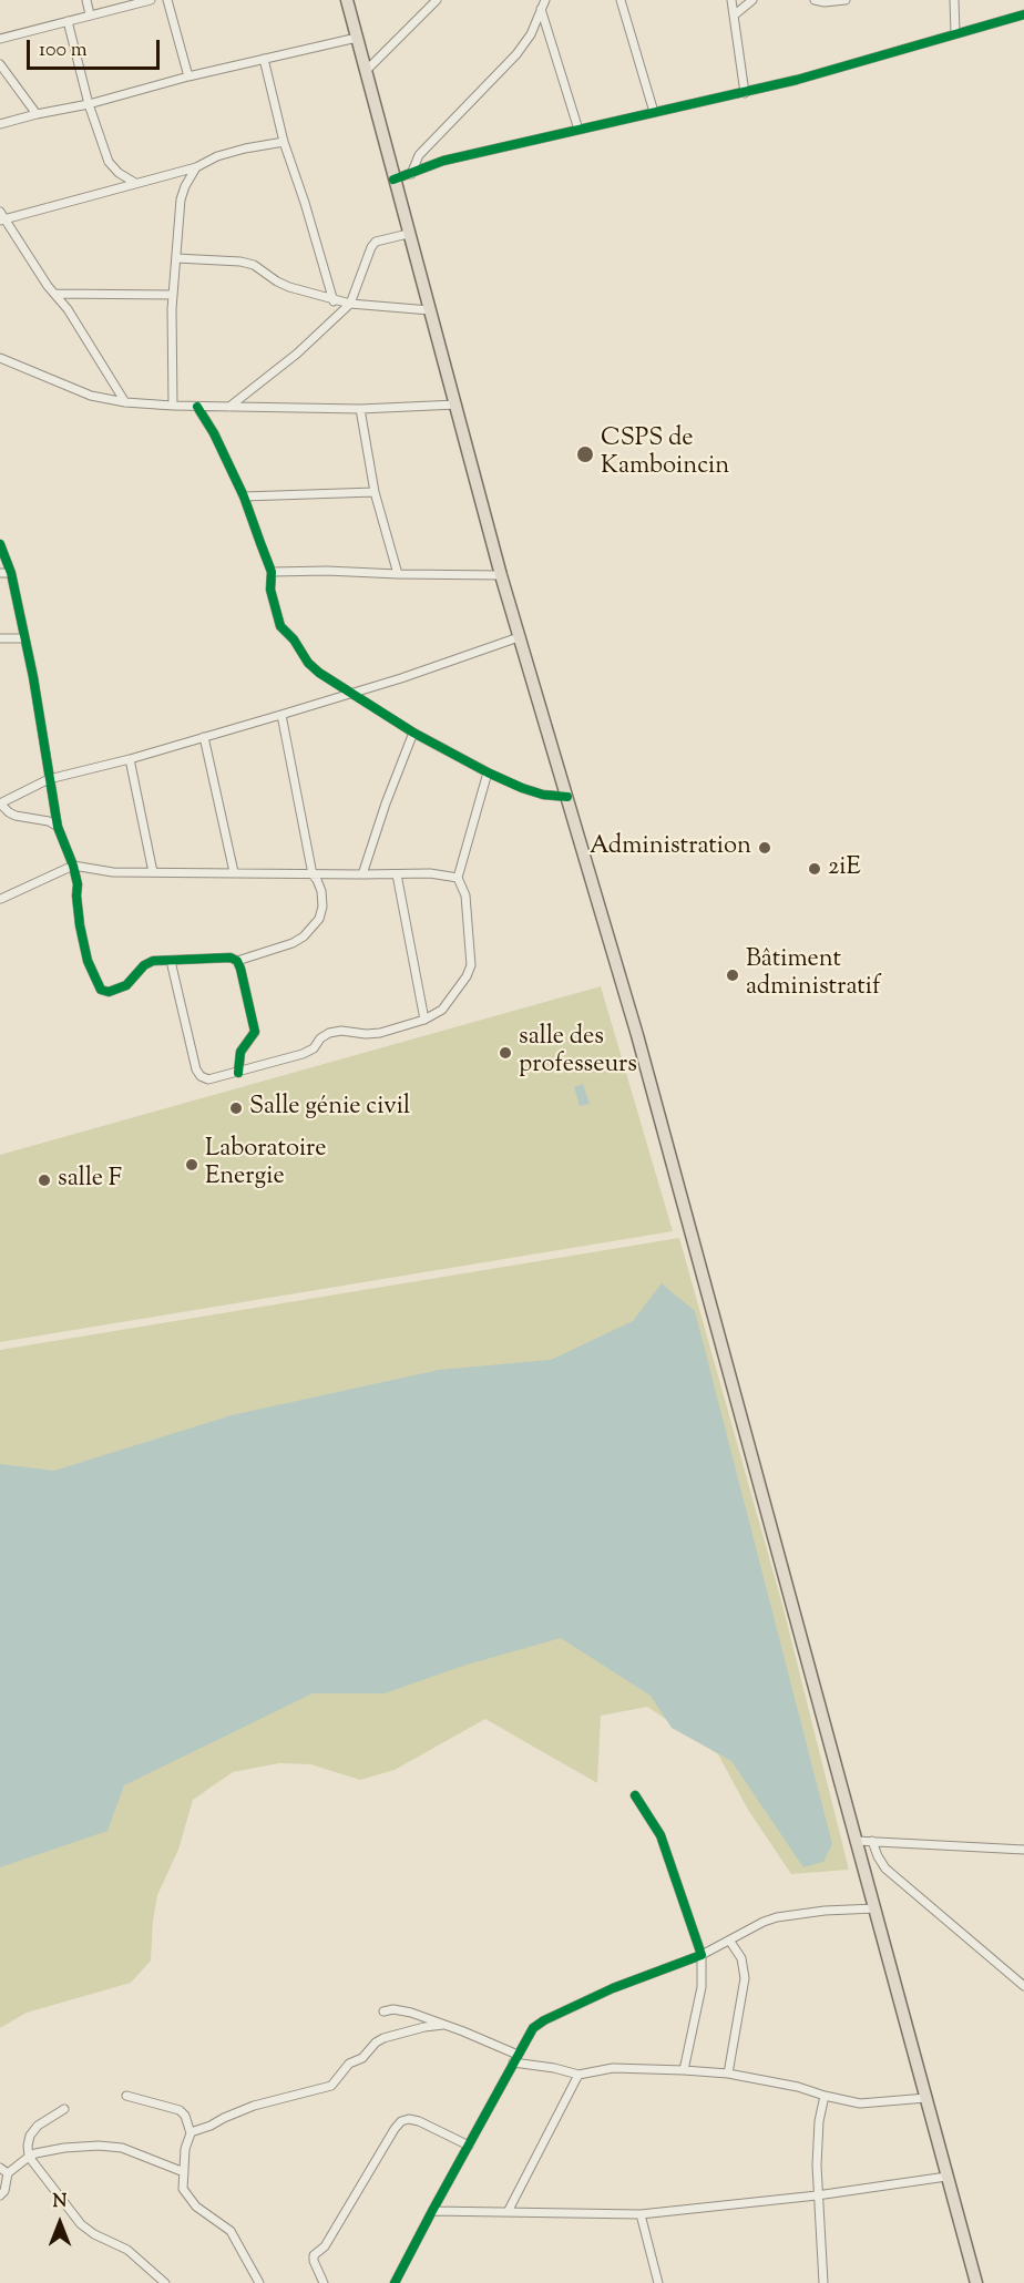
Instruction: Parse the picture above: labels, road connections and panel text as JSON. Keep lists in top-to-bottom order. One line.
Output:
{"places":["CSPS de Kamboincin","Administration","2iE","Bâtiment administratif","salle des professeurs","Salle génie civil","Laboratoire Energie","salle F"],"scale_bar":"100 m","north":"top"}
